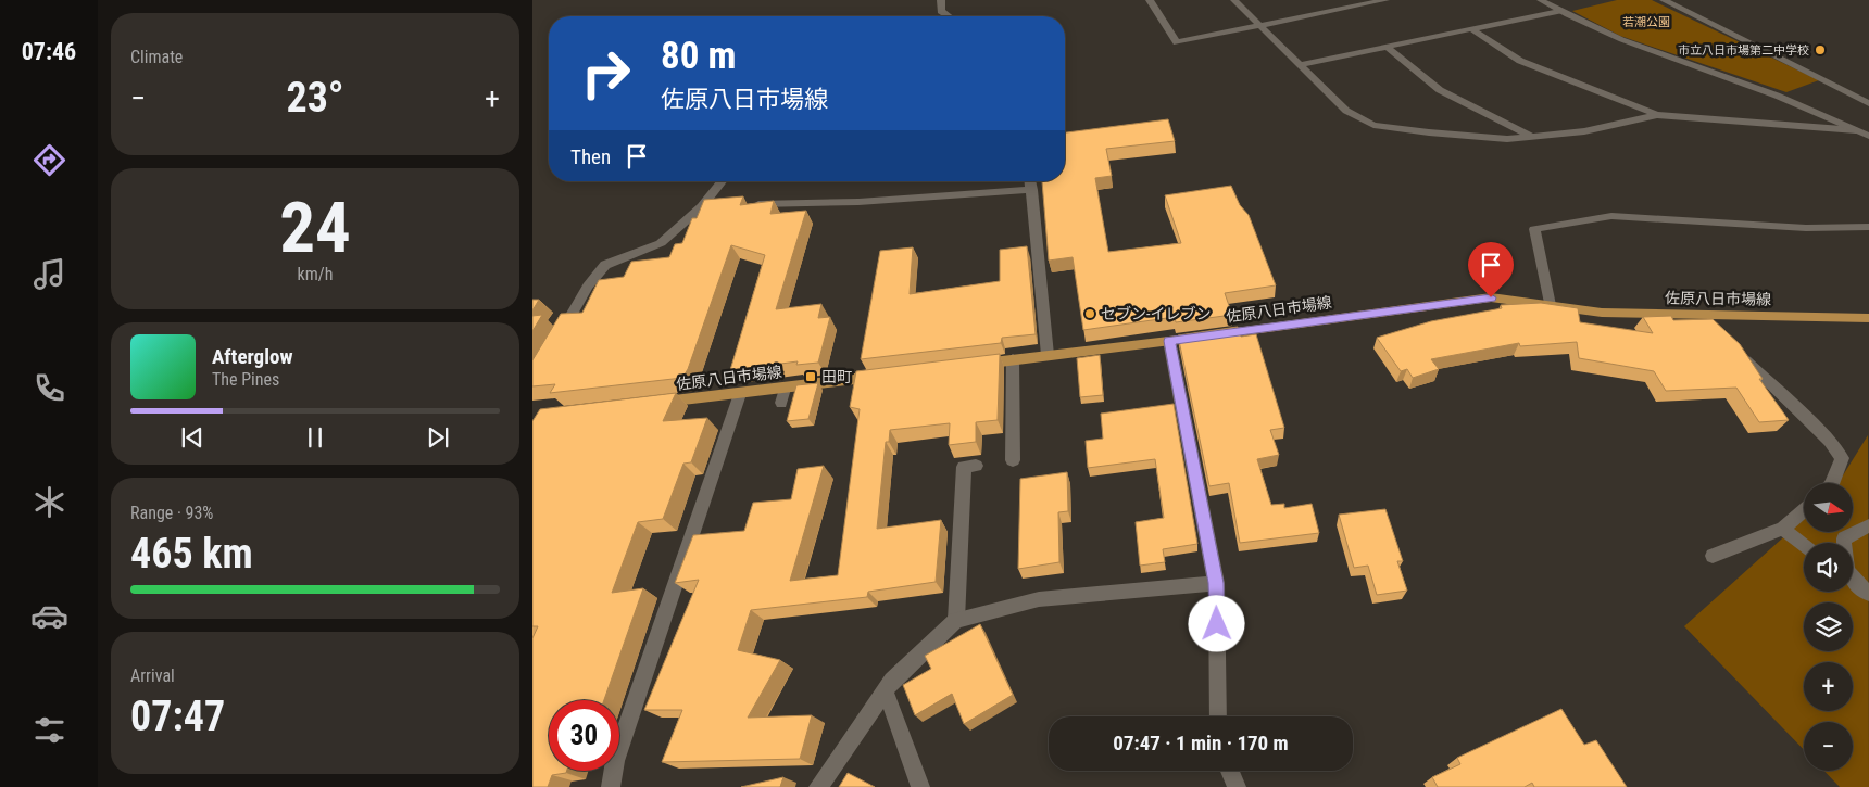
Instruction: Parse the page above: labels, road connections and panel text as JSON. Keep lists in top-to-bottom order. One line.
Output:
{"streets":{"main road":["佐原八日市場線"]},"parks":["若潮公園"],"places":{"other":["市立八日市場第二中学校","セブン-イレブン"],"transit":["田町"]},"north":"right","page":{"tabs":"07:46","tile":["Climate",["24","km/h"],["Range · 93%","465 km"],["Arrival","07:47"]],"turn":["80 m","佐原八日市場線"],"heat":["−","23°","+"],"then":"Then","song":["Afterglow","The Pines"],"map_buttons":["+","−"],"limit":"30","trip":"07:47 · 1 min · 170 m"}}
